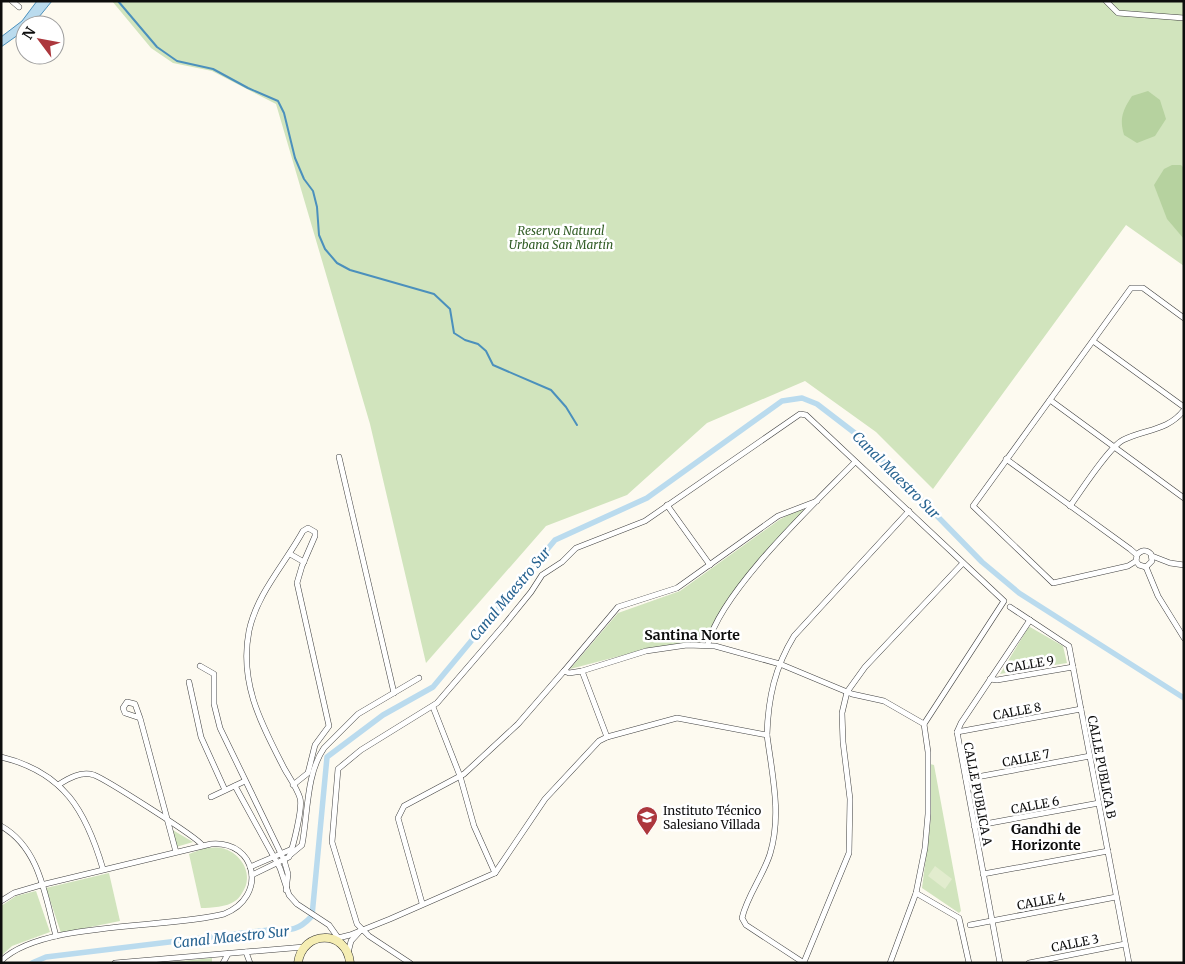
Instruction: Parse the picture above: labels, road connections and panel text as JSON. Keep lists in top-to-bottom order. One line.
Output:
{"streets":{"street":["CALLE 9","CALLE 8","CALLE 7","CALLE PUBLICA B","CALLE PUBLICA A","CALLE 6","CALLE 4","CALLE 3"]},"crossings":[["CALLE 9","CALLE PUBLICA B"],["CALLE 9","CALLE PUBLICA A"],["CALLE 8","CALLE PUBLICA B"],["CALLE 8","CALLE PUBLICA A"],["CALLE 7","CALLE PUBLICA B"],["CALLE 7","CALLE PUBLICA A"],["CALLE PUBLICA B","CALLE PUBLICA A"],["CALLE PUBLICA B","CALLE 6"],["CALLE PUBLICA B","CALLE 4"],["CALLE PUBLICA B","CALLE 3"],["CALLE PUBLICA A","CALLE 6"],["CALLE PUBLICA A","CALLE 4"]],"districts":["Santina Norte","Gandhi de Horizonte"],"water":["Canal Maestro Sur"],"parks":["Reserva Natural Urbana San Martín"],"places":{"school or university":["Instituto Técnico Salesiano Villada"]},"north":"top left"}
